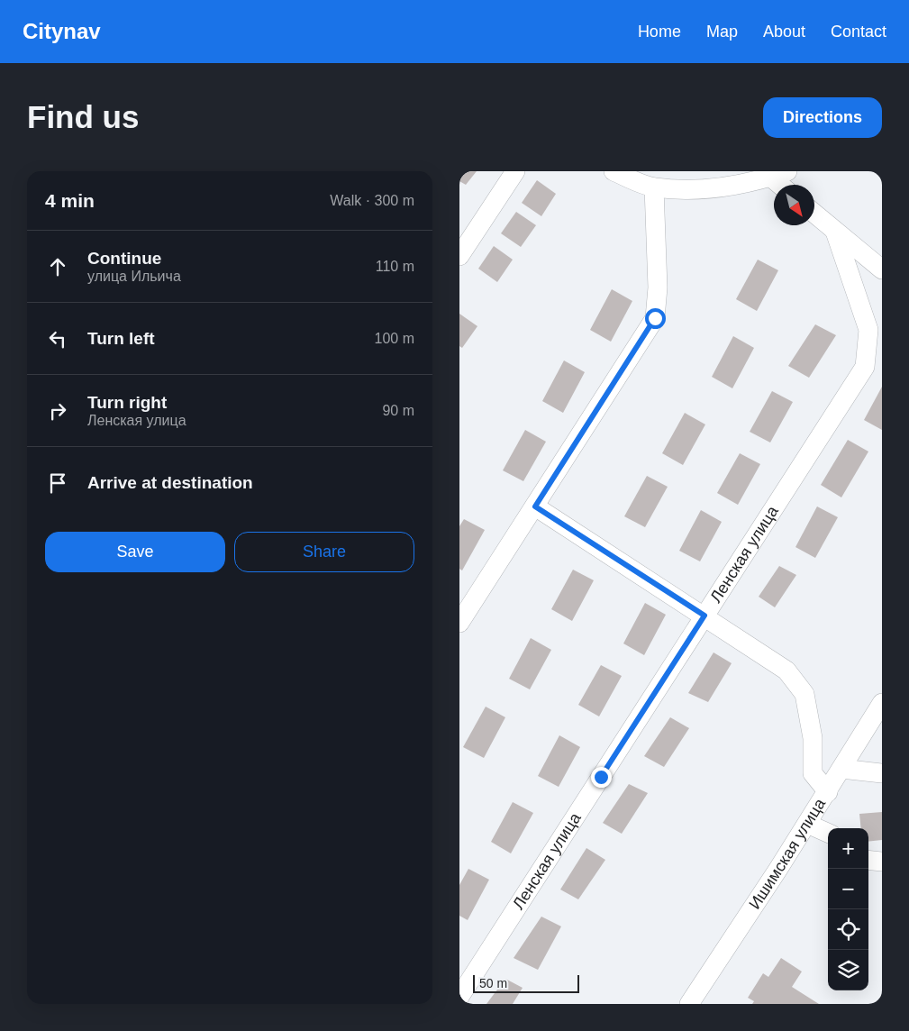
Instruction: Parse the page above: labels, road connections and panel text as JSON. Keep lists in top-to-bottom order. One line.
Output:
{"streets":{"street":["Ленская улица","Ишимская улица"]},"scale_bar":"50 m","north":"bottom right","page":{"header":"Citynav","nav":["Home","Map","About","Contact"],"buttons":["Directions",["Save","Share"]],"title":"Find us","heading":["4 min","Walk · 300 m"],"list":[["Continue","улица Ильича","110 m"],["Turn left","100 m"],["Turn right","Ленская улица","90 m"],"Arrive at destination"],"map_buttons":["+","−"],"scale":"50 m"}}
